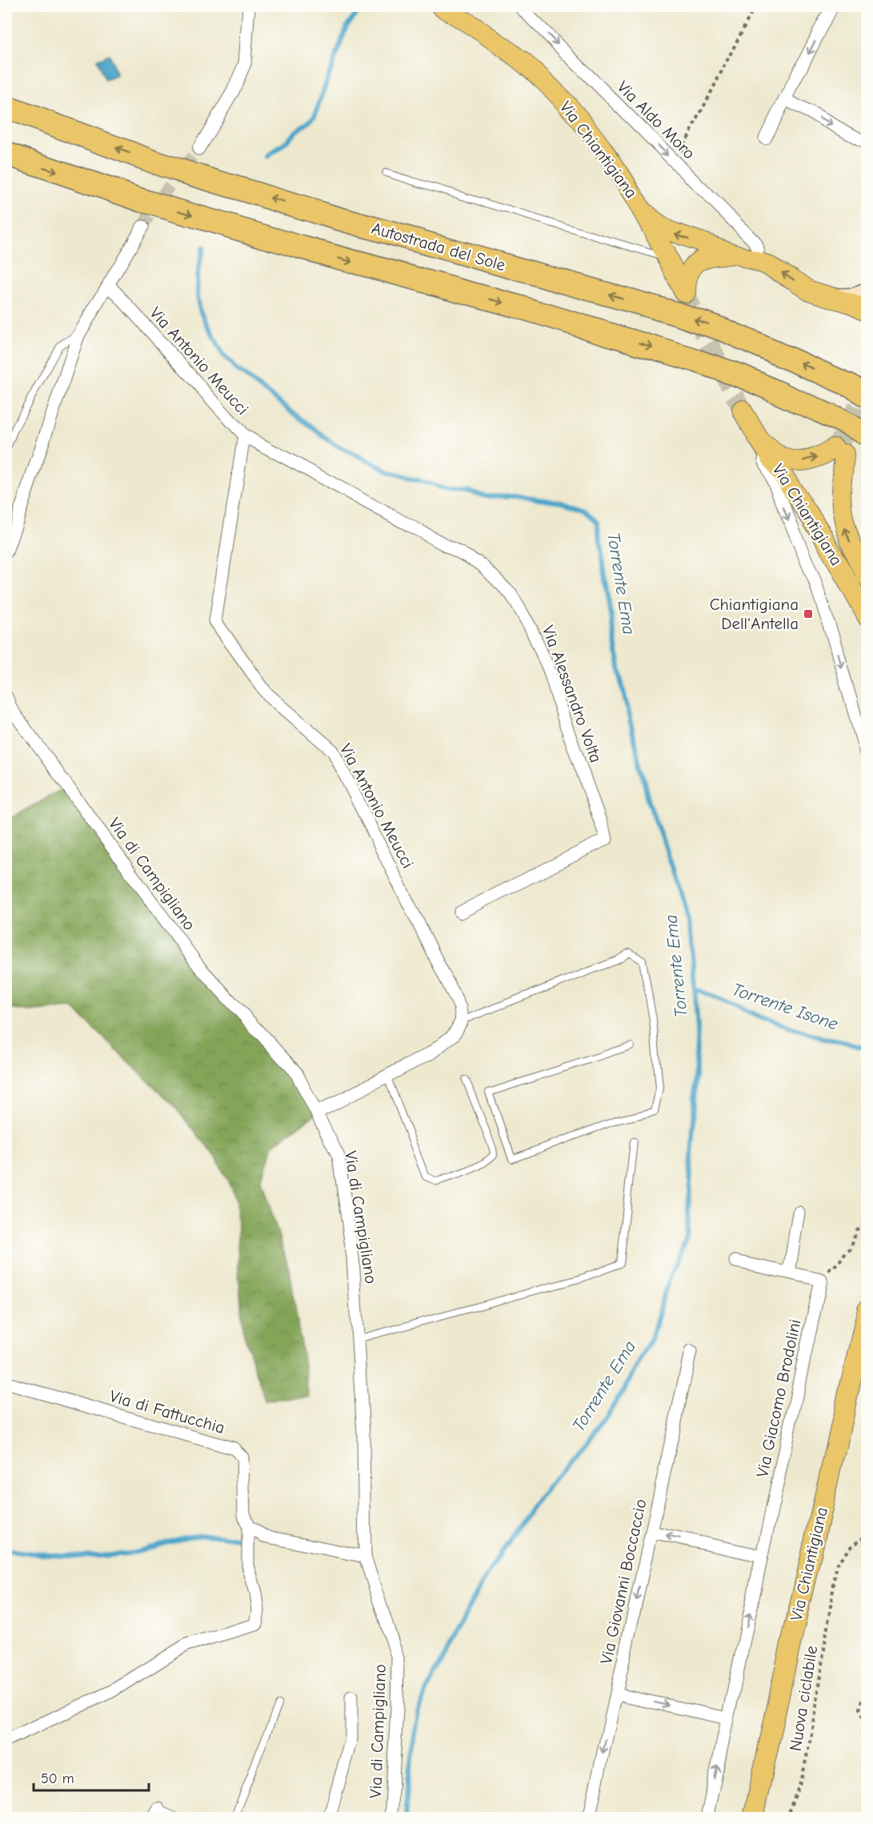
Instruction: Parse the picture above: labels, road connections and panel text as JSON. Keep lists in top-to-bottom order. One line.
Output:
{"streets":{"highway":["Autostrada del Sole"],"main road":["Via Chiantigiana"],"street":["Via Aldo Moro","Via Antonio Meucci","Via Alessandro Volta","Via di Campigliano","Via Giacomo Brodolini","Via di Fattucchia","Via Giovanni Boccaccio"],"path":["Nuova ciclabile"]},"crossings":[["Via Aldo Moro","Via Chiantigiana"],["Via Antonio Meucci","Via Alessandro Volta"]],"one_way":["Via Aldo Moro","Via Giacomo Brodolini","Via Giovanni Boccaccio"],"water":["Torrente Ema","Torrente Isone"],"places":{"transit":["Chiantigiana Dell'Antella"]},"scale_bar":"50 m"}
